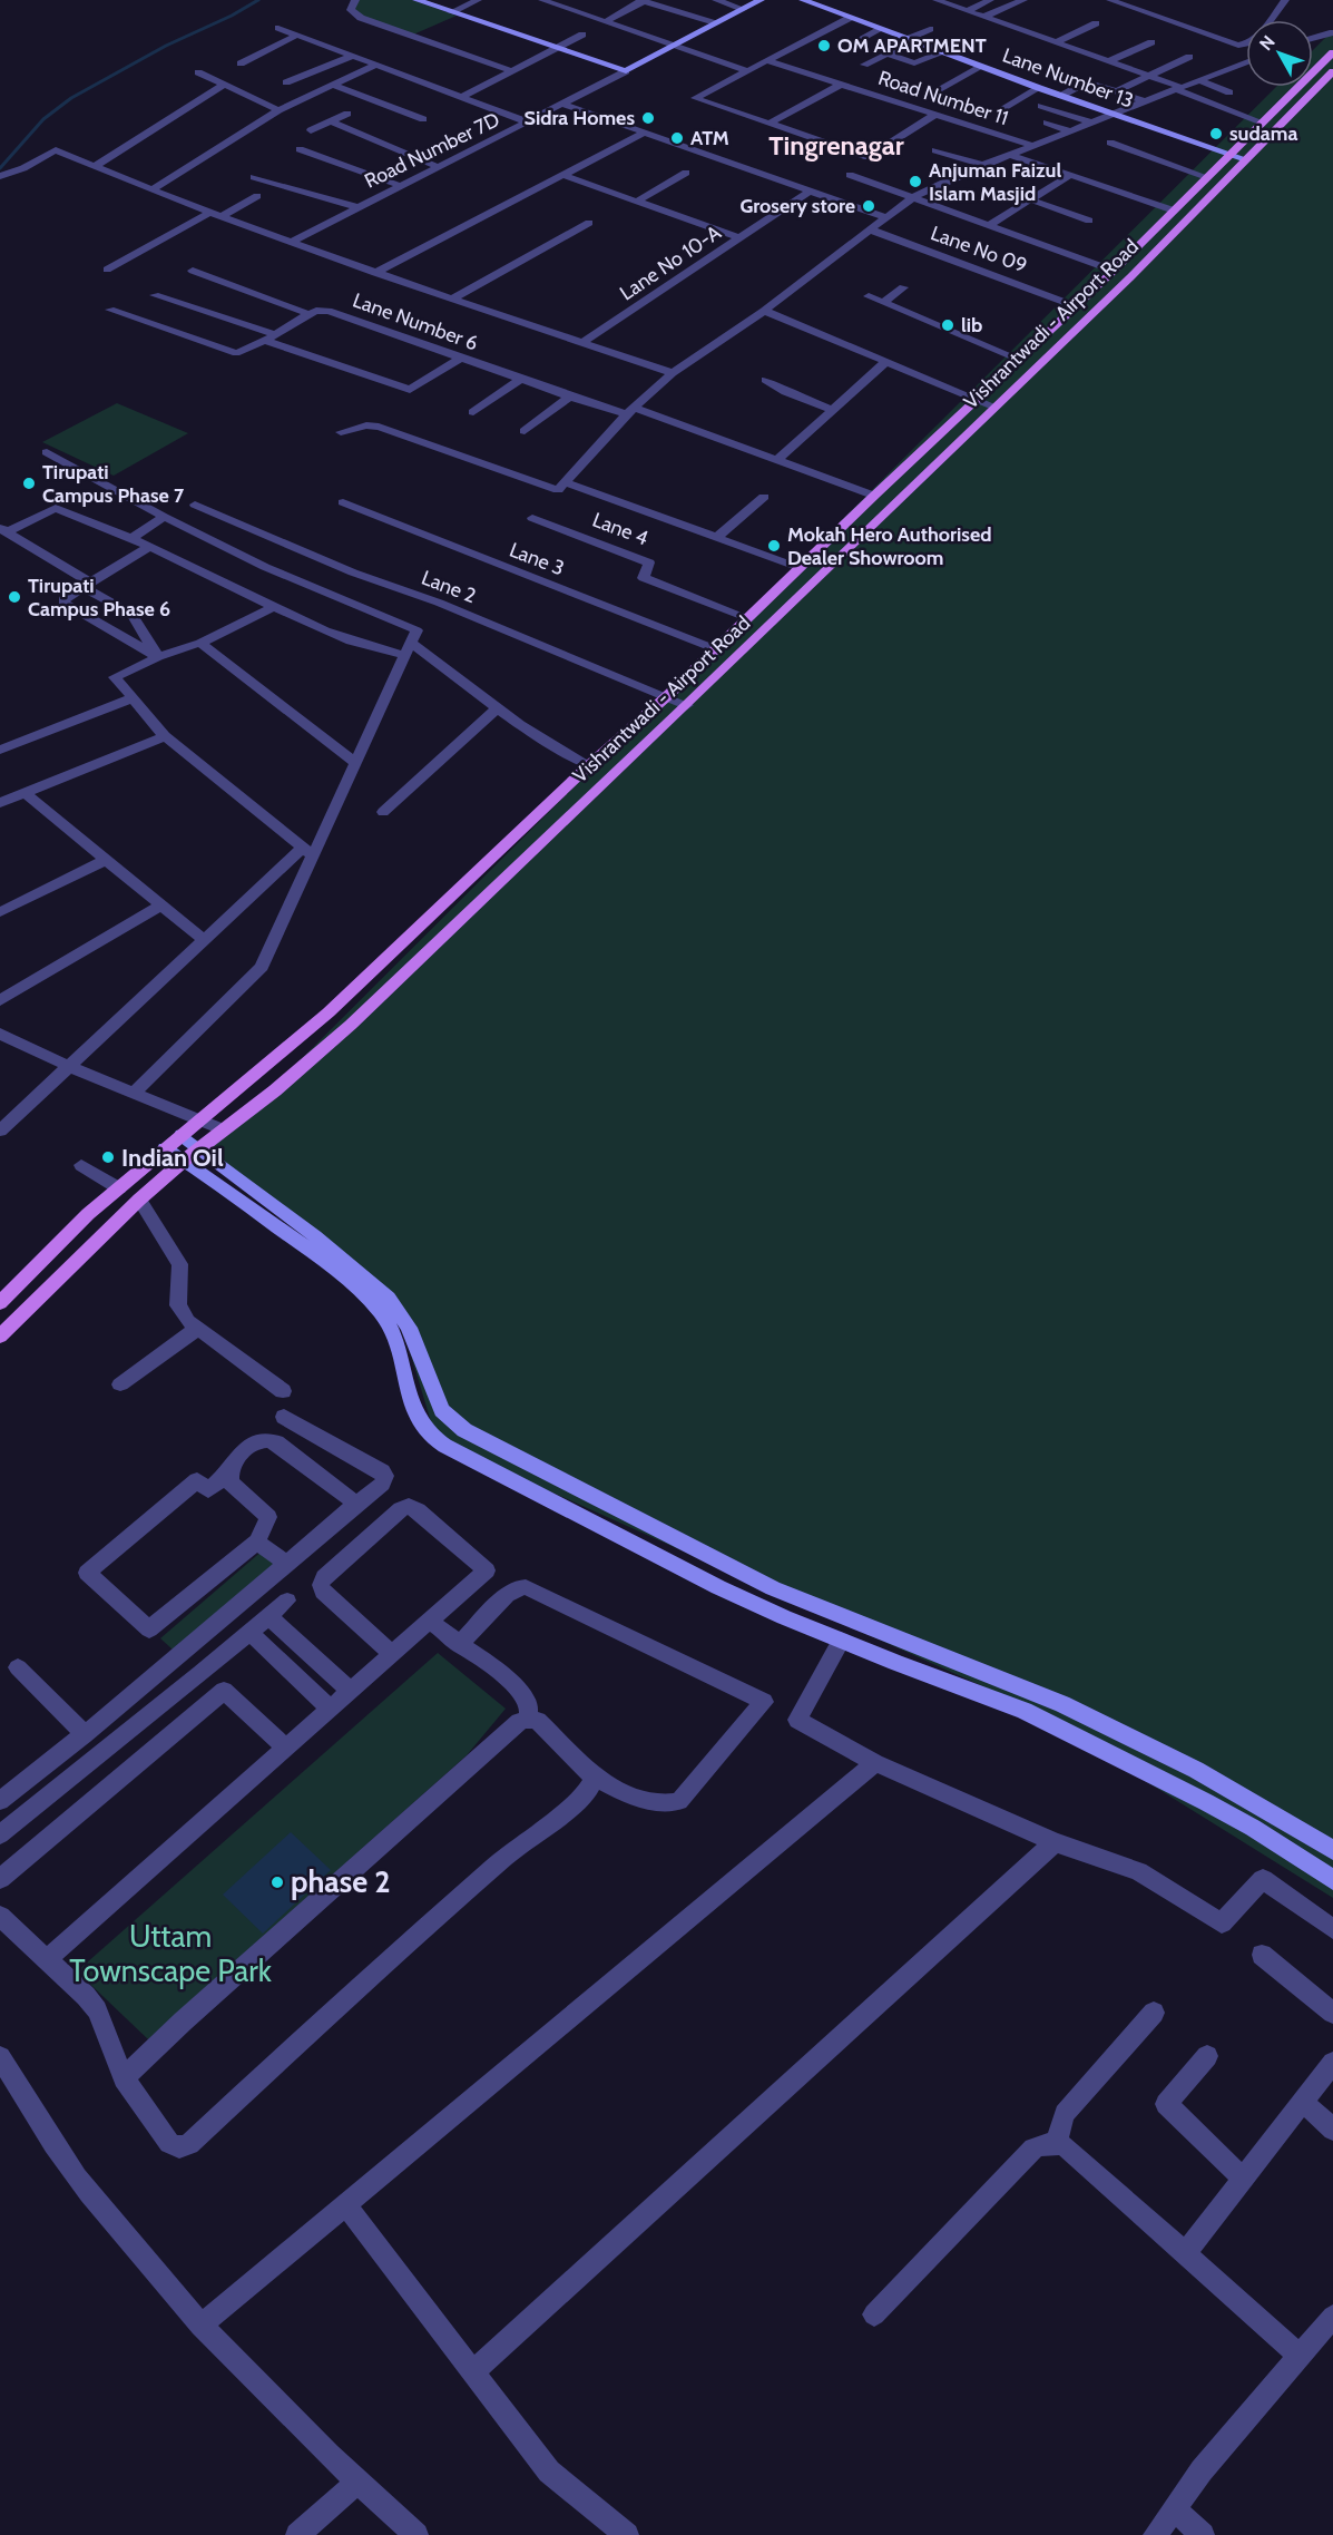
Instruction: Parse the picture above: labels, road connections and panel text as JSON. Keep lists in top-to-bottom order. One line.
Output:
{"streets":{"main road":["Vishrantwadi - Airport Road"],"street":["Lane Number 13","Road Number 11","Road Number 7D","Lane No 09","Lane No 10-A","Lane Number 6","Lane 4","Lane 3","Lane 2"]},"crossings":[["Lane Number 13","Vishrantwadi - Airport Road"],["Lane No 09","Vishrantwadi - Airport Road"],["Lane Number 6","Vishrantwadi - Airport Road"],["Vishrantwadi - Airport Road","Lane 4"],["Vishrantwadi - Airport Road","Lane 3"],["Vishrantwadi - Airport Road","Lane 2"]],"districts":["Tingrenagar"],"parks":["Uttam Townscape Park"],"places":["OM APARTMENT","Sidra Homes","sudama","ATM","Anjuman Faizul Islam Masjid","Grosery store","lib","Tirupati Campus Phase 7","Mokah Hero Authorised Dealer Showroom","Tirupati Campus Phase 6","Indian Oil","phase 2"],"north":"top left"}
